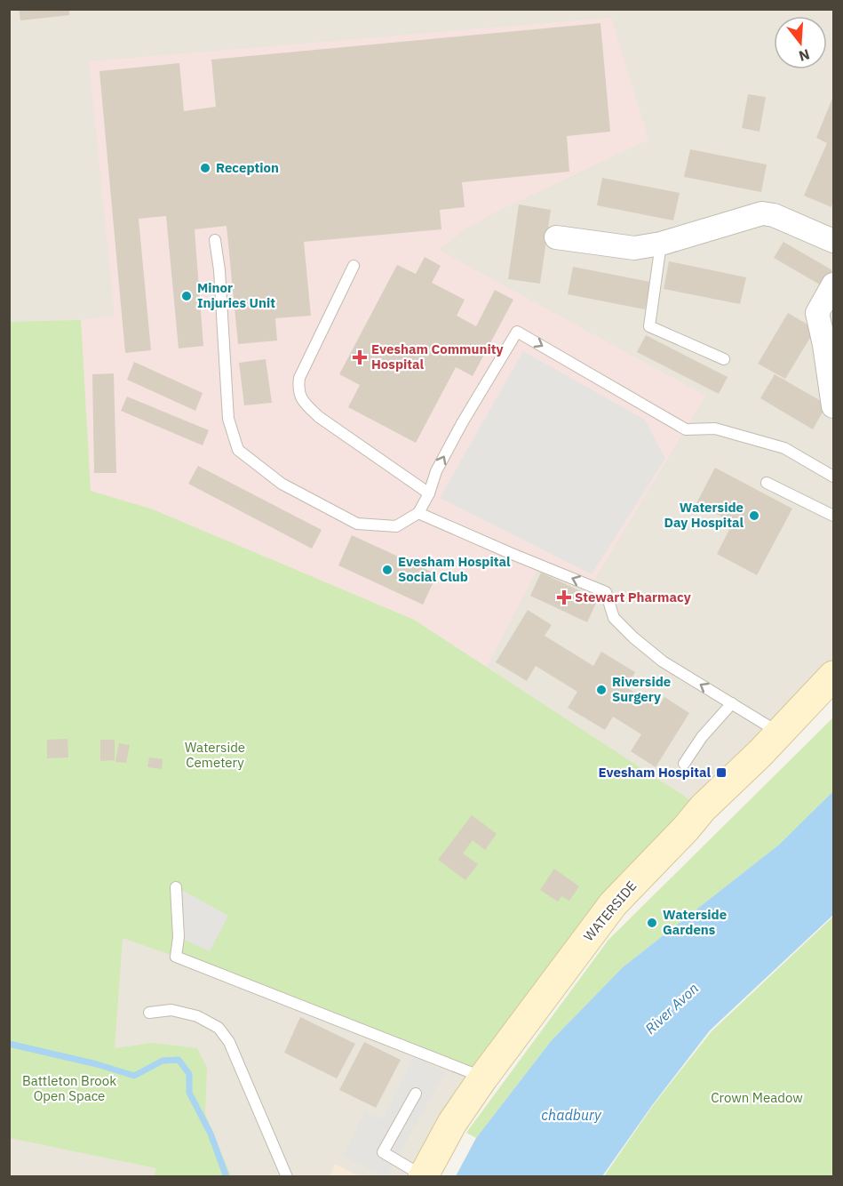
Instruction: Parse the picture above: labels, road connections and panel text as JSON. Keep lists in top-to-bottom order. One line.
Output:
{"streets":{"main road":["WATERSIDE"]},"water":["River Avon","chadbury"],"parks":["Waterside Cemetery","Battleton Brook Open Space","Crown Meadow"],"places":{"other":["Reception","Minor Injuries Unit","Waterside Day Hospital","Evesham Hospital Social Club","Riverside Surgery","Waterside Gardens"],"health":["Evesham Community Hospital","Stewart Pharmacy"],"transit":["Evesham Hospital"]},"north":"bottom"}
